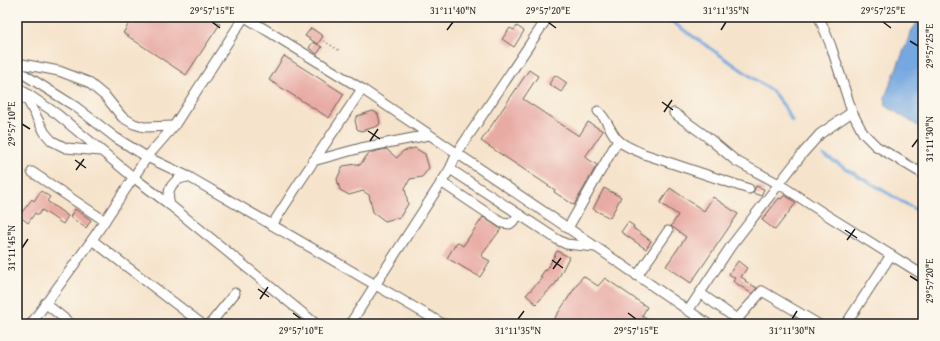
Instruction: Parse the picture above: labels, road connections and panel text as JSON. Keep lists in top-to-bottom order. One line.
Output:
{"coordinates":["29°57'15\"E","31°11'40\"N","29°57'20\"E","31°11'35\"N","29°57'25\"E","29°57'10\"E","31°11'30\"N","31°11'45\"N"]}
